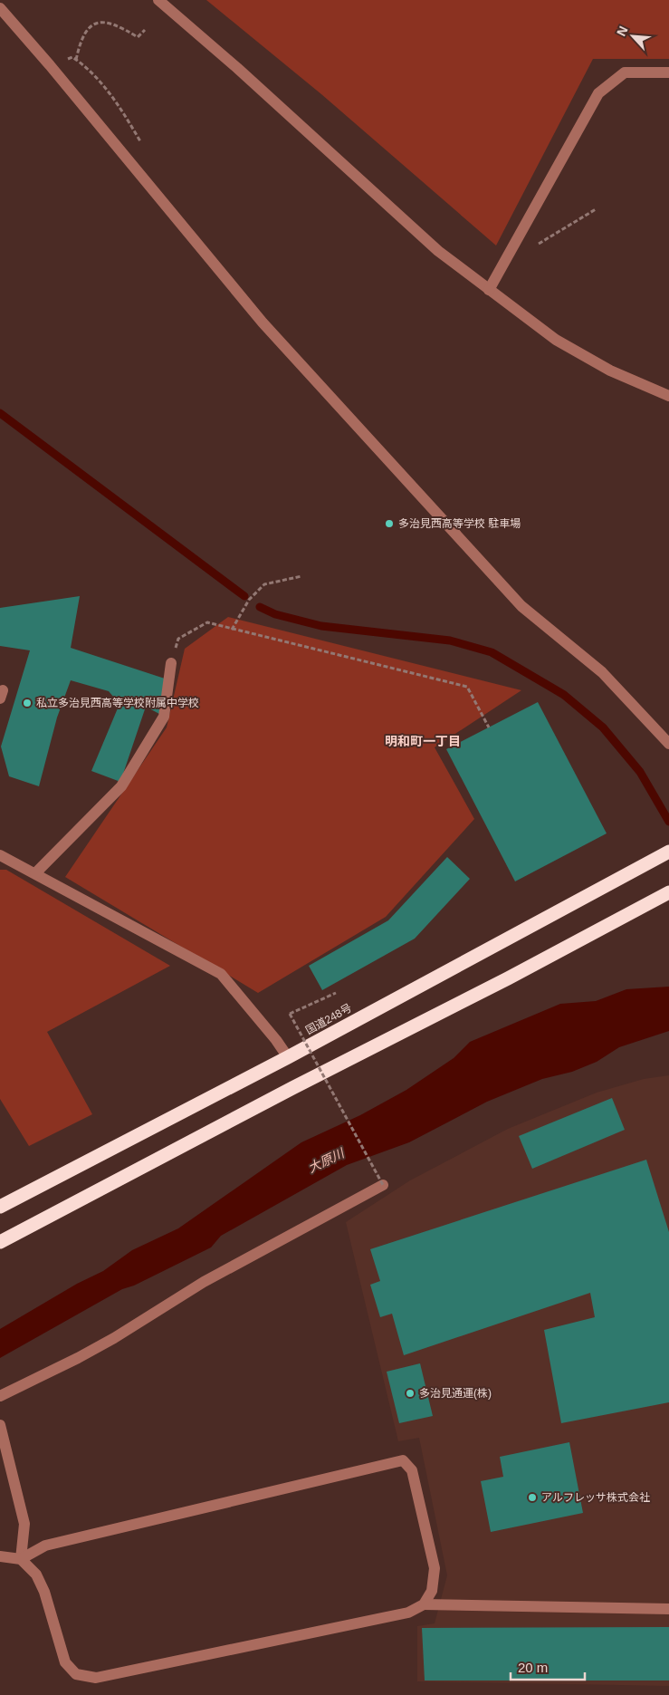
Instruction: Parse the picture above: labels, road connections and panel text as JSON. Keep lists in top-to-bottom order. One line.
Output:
{"streets":{"highway":["国道248号"]},"districts":["明和町一丁目"],"water":["大原川"],"places":["多治見西高等学校 駐車場","私立多治見西高等学校附属中学校","多治見通運(株)","アルフレッサ株式会社"],"scale_bar":"20 m","north":"top left"}
